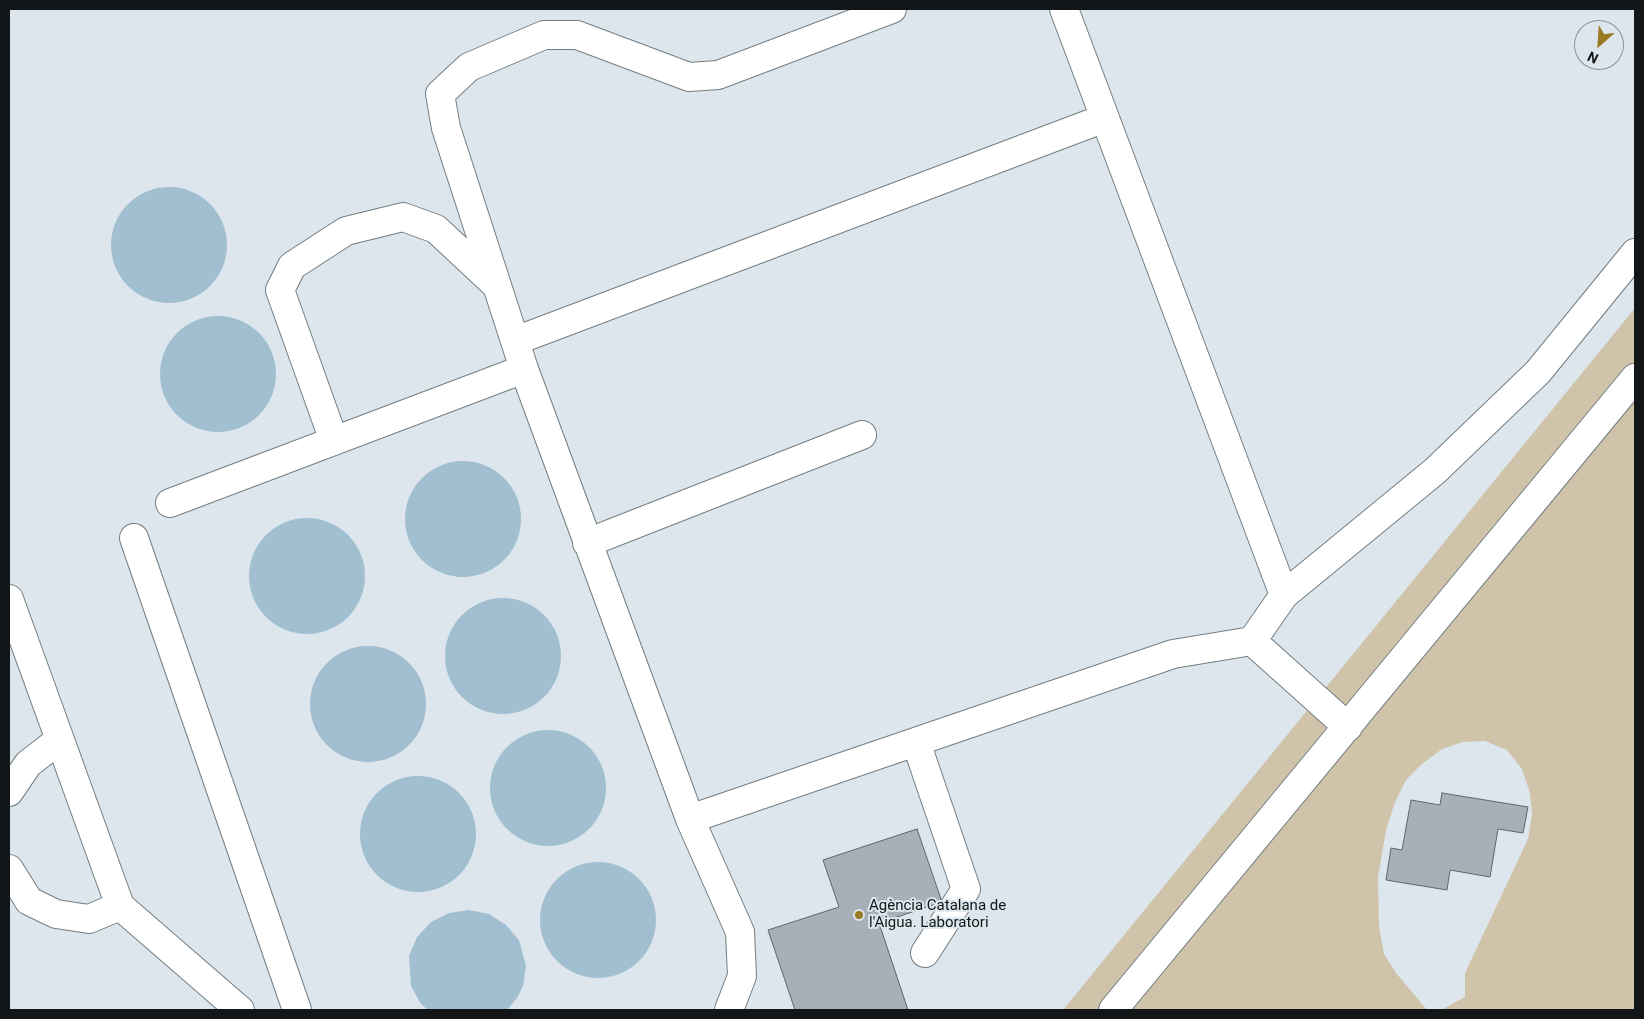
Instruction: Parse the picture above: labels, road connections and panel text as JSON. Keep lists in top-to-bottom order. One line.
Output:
{"places":["Agència Catalana de l'Aigua. Laboratori"],"north":"bottom left"}
